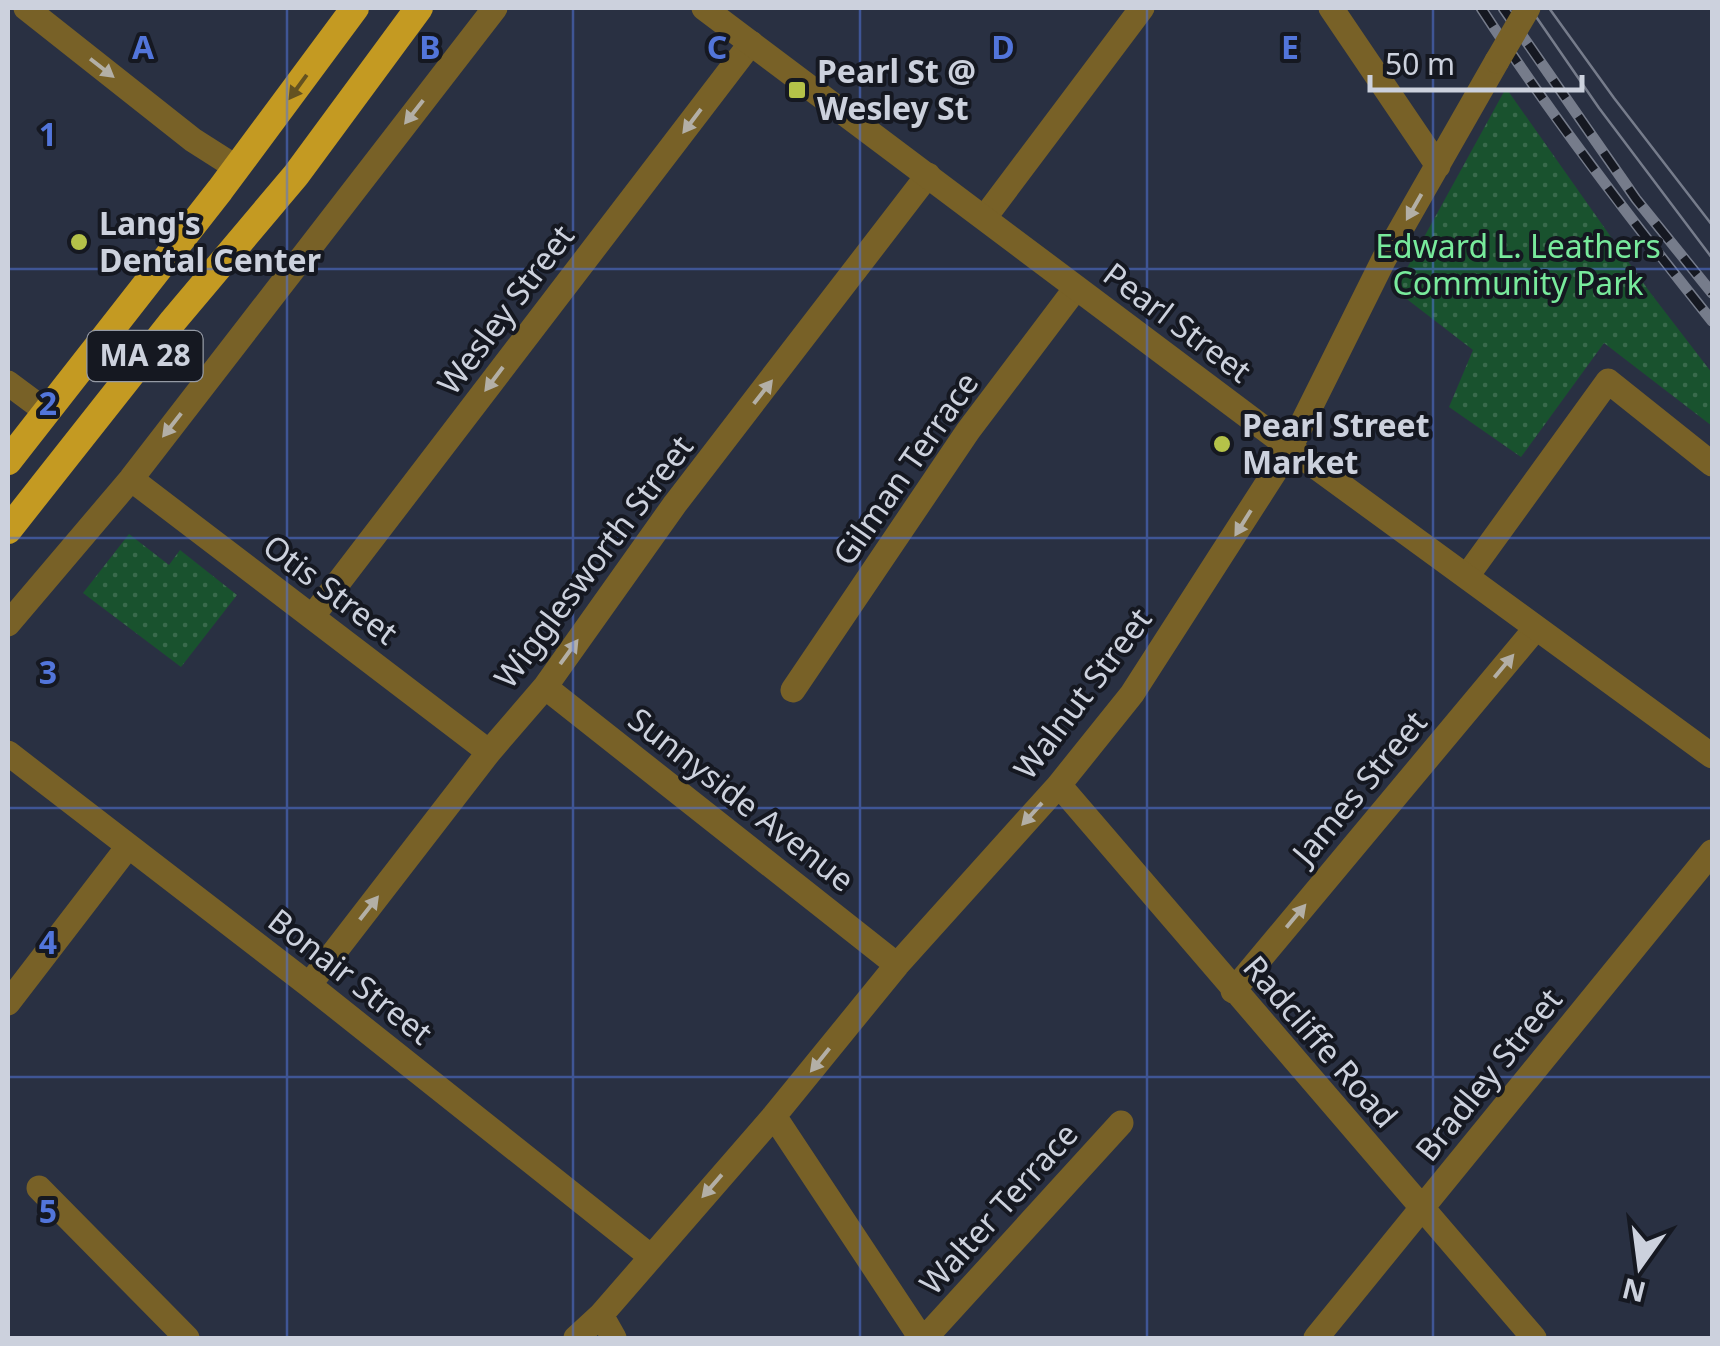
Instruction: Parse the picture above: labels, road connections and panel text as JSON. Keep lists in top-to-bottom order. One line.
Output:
{"streets":{"highway":["MA 28"],"street":["Wesley Street","Pearl Street","Gilman Terrace","Wigglesworth Street","Otis Street","Walnut Street","James Street","Sunnyside Avenue","Bonair Street","Radcliffe Road","Bradley Street","Walter Terrace"]},"crossings":[["Wesley Street","Pearl Street"],["Wesley Street","Otis Street"],["Pearl Street","Gilman Terrace"],["Pearl Street","Wigglesworth Street"],["Pearl Street","Walnut Street"],["Pearl Street","James Street"],["Wigglesworth Street","Otis Street"],["Wigglesworth Street","Sunnyside Avenue"],["Wigglesworth Street","Bonair Street"],["Walnut Street","Sunnyside Avenue"],["Walnut Street","Bonair Street"],["Walnut Street","Radcliffe Road"],["James Street","Radcliffe Road"],["Radcliffe Road","Bradley Street"]],"one_way":["Wesley Street","Wigglesworth Street","Walnut Street","James Street"],"parks":["Edward L. Leathers Community Park"],"places":{"transit":["Pearl St @ Wesley St"],"other":["Lang's Dental Center","Pearl Street Market"]},"scale_bar":"50 m","north":"bottom","grid":{"columns":["A","B","C","D","E"],"rows":["1","2","3","4","5"]}}
